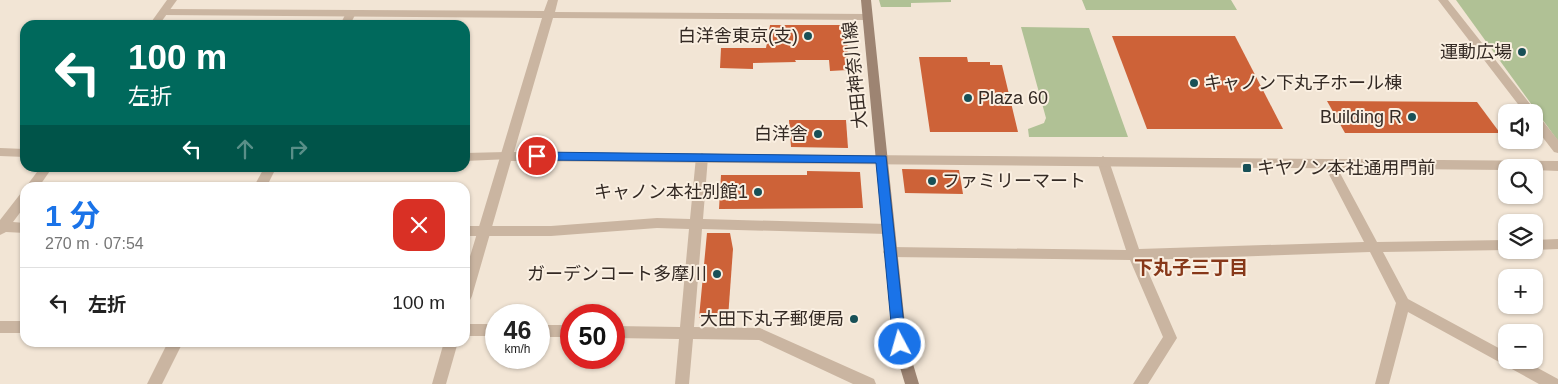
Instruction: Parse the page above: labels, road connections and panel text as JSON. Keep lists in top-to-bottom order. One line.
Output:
{"streets":{"main road":["大田神奈川線"]},"districts":["下丸子三丁目"],"places":{"other":["白洋舎東京(支)","運動広場","キャノン下丸子ホール棟","Plaza 60","Building R","白洋舎","ファミリーマート","キャノン本社別館1","ガーデンコート多摩川","大田下丸子郵便局"],"transit":["キヤノン本社通用門前"]},"page":{"turn":["100 m","左折"],"map_buttons":["+","−"],"heading":["1 分","270 m · 07:54"],"list":[{"name":"左折","value":"100 m"}],"speed":"46 km/h","limit":"50"}}
